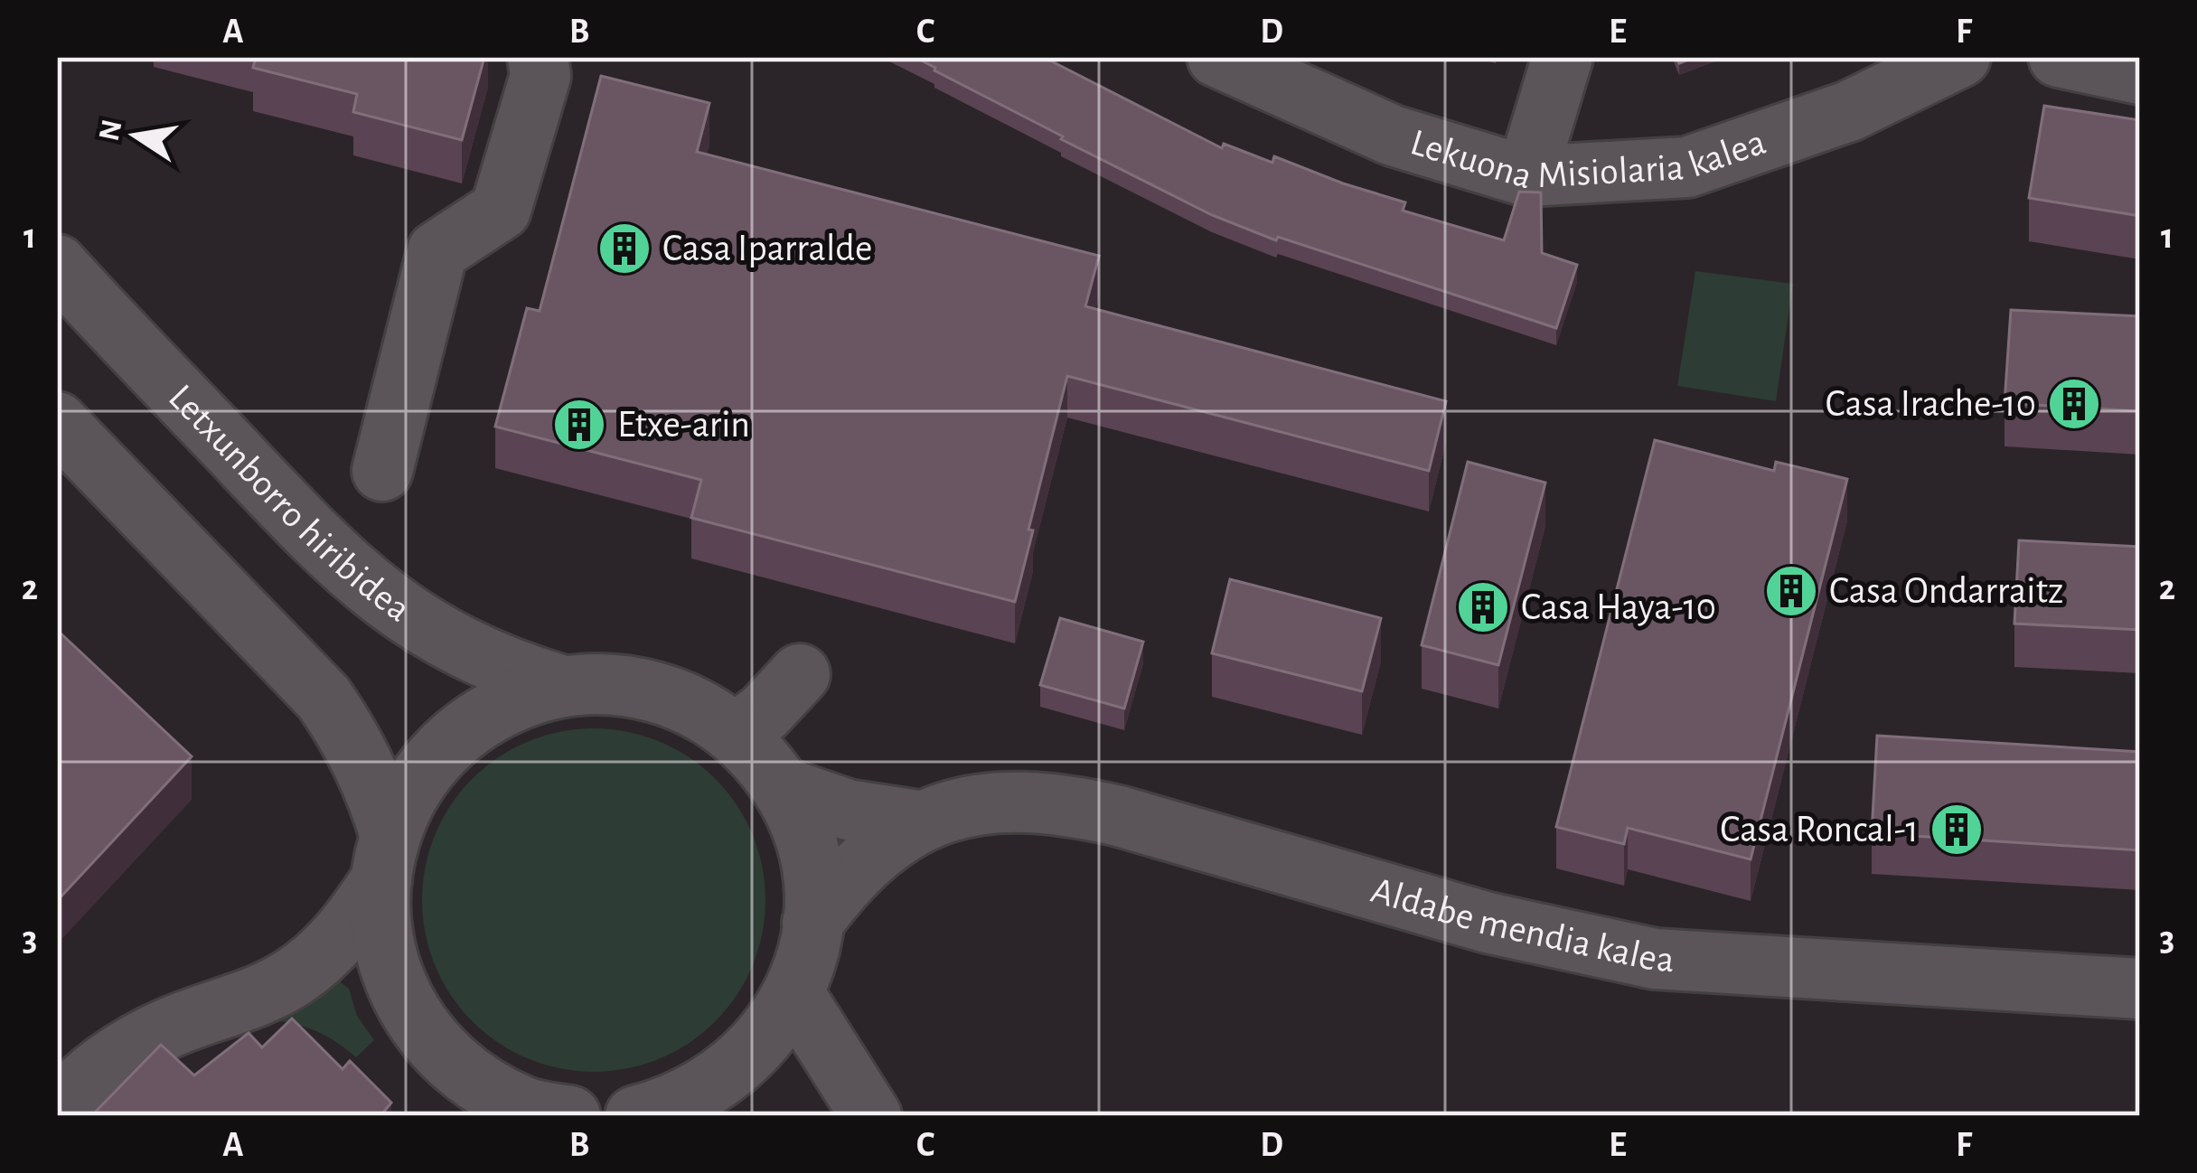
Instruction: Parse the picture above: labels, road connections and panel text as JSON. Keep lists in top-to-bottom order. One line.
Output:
{"streets":{"street":["Lekuona Misiolaria kalea","Letxunborro hiribidea","Aldabe mendia kalea"]},"places":{"building":["Casa Iparralde","Casa Irache-10","Etxe-arin","Casa Ondarraitz","Casa Haya-10","Casa Roncal-1"]},"north":"left","grid":{"columns":["A","B","C","D","E","F"],"rows":["1","2","3"]}}
